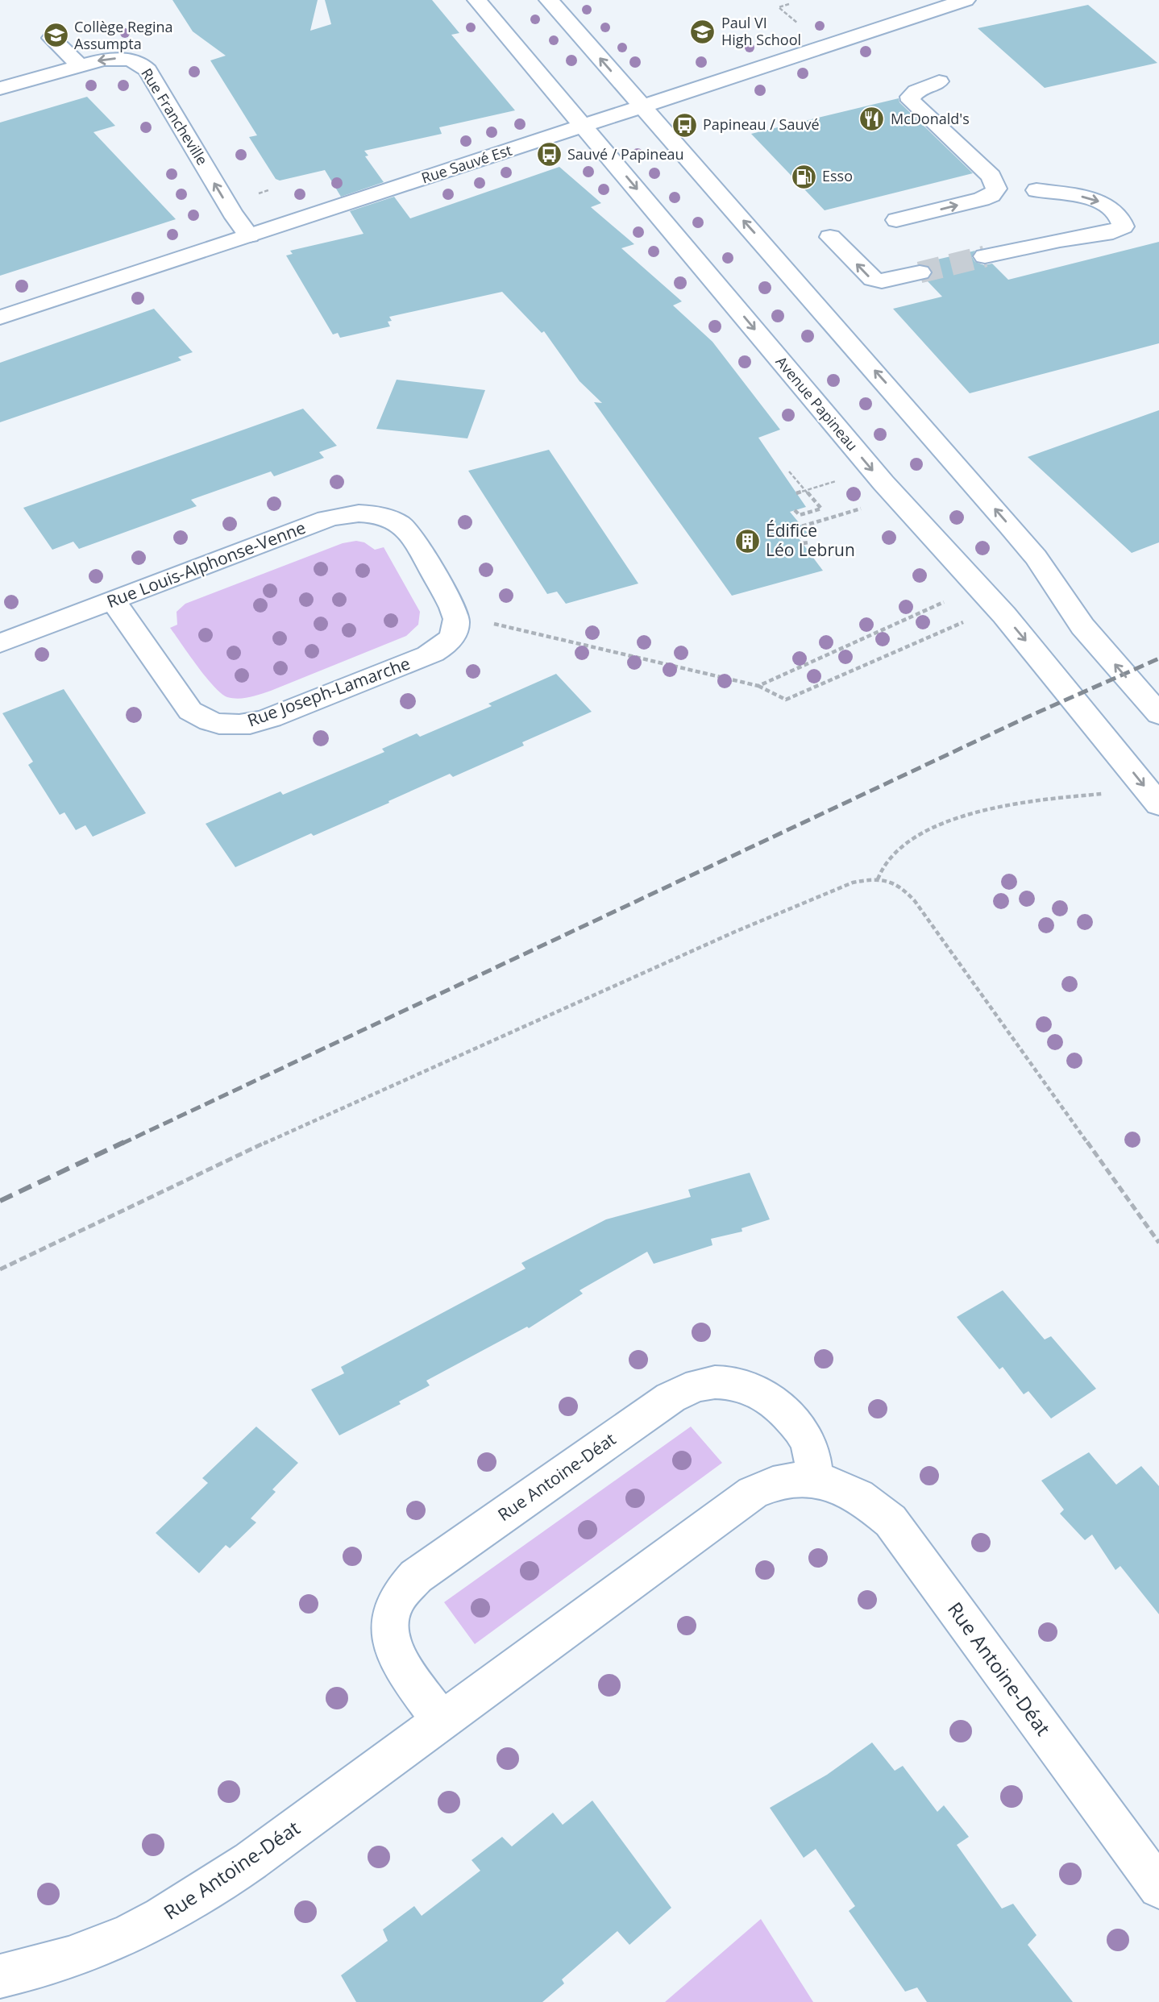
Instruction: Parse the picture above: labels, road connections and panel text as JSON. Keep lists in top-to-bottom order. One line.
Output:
{"streets":{"main road":["Rue Francheville","Rue Sauvé Est","Avenue Papineau","Rue Louis-Alphonse-Venne","Rue Joseph-Lamarche","Rue Antoine-Déat"]},"crossings":[["Rue Francheville","Rue Sauvé Est"],["Rue Sauvé Est","Avenue Papineau"],["Rue Louis-Alphonse-Venne","Rue Joseph-Lamarche"]],"one_way":["Rue Francheville"],"places":{"school or university":["Paul VI High School","Collège Regina Assumpta"],"restaurant":["McDonald's"],"bus stop":["Papineau / Sauvé","Sauvé / Papineau"],"fuel station":["Esso"],"building":["Édifice Léo Lebrun"]}}
